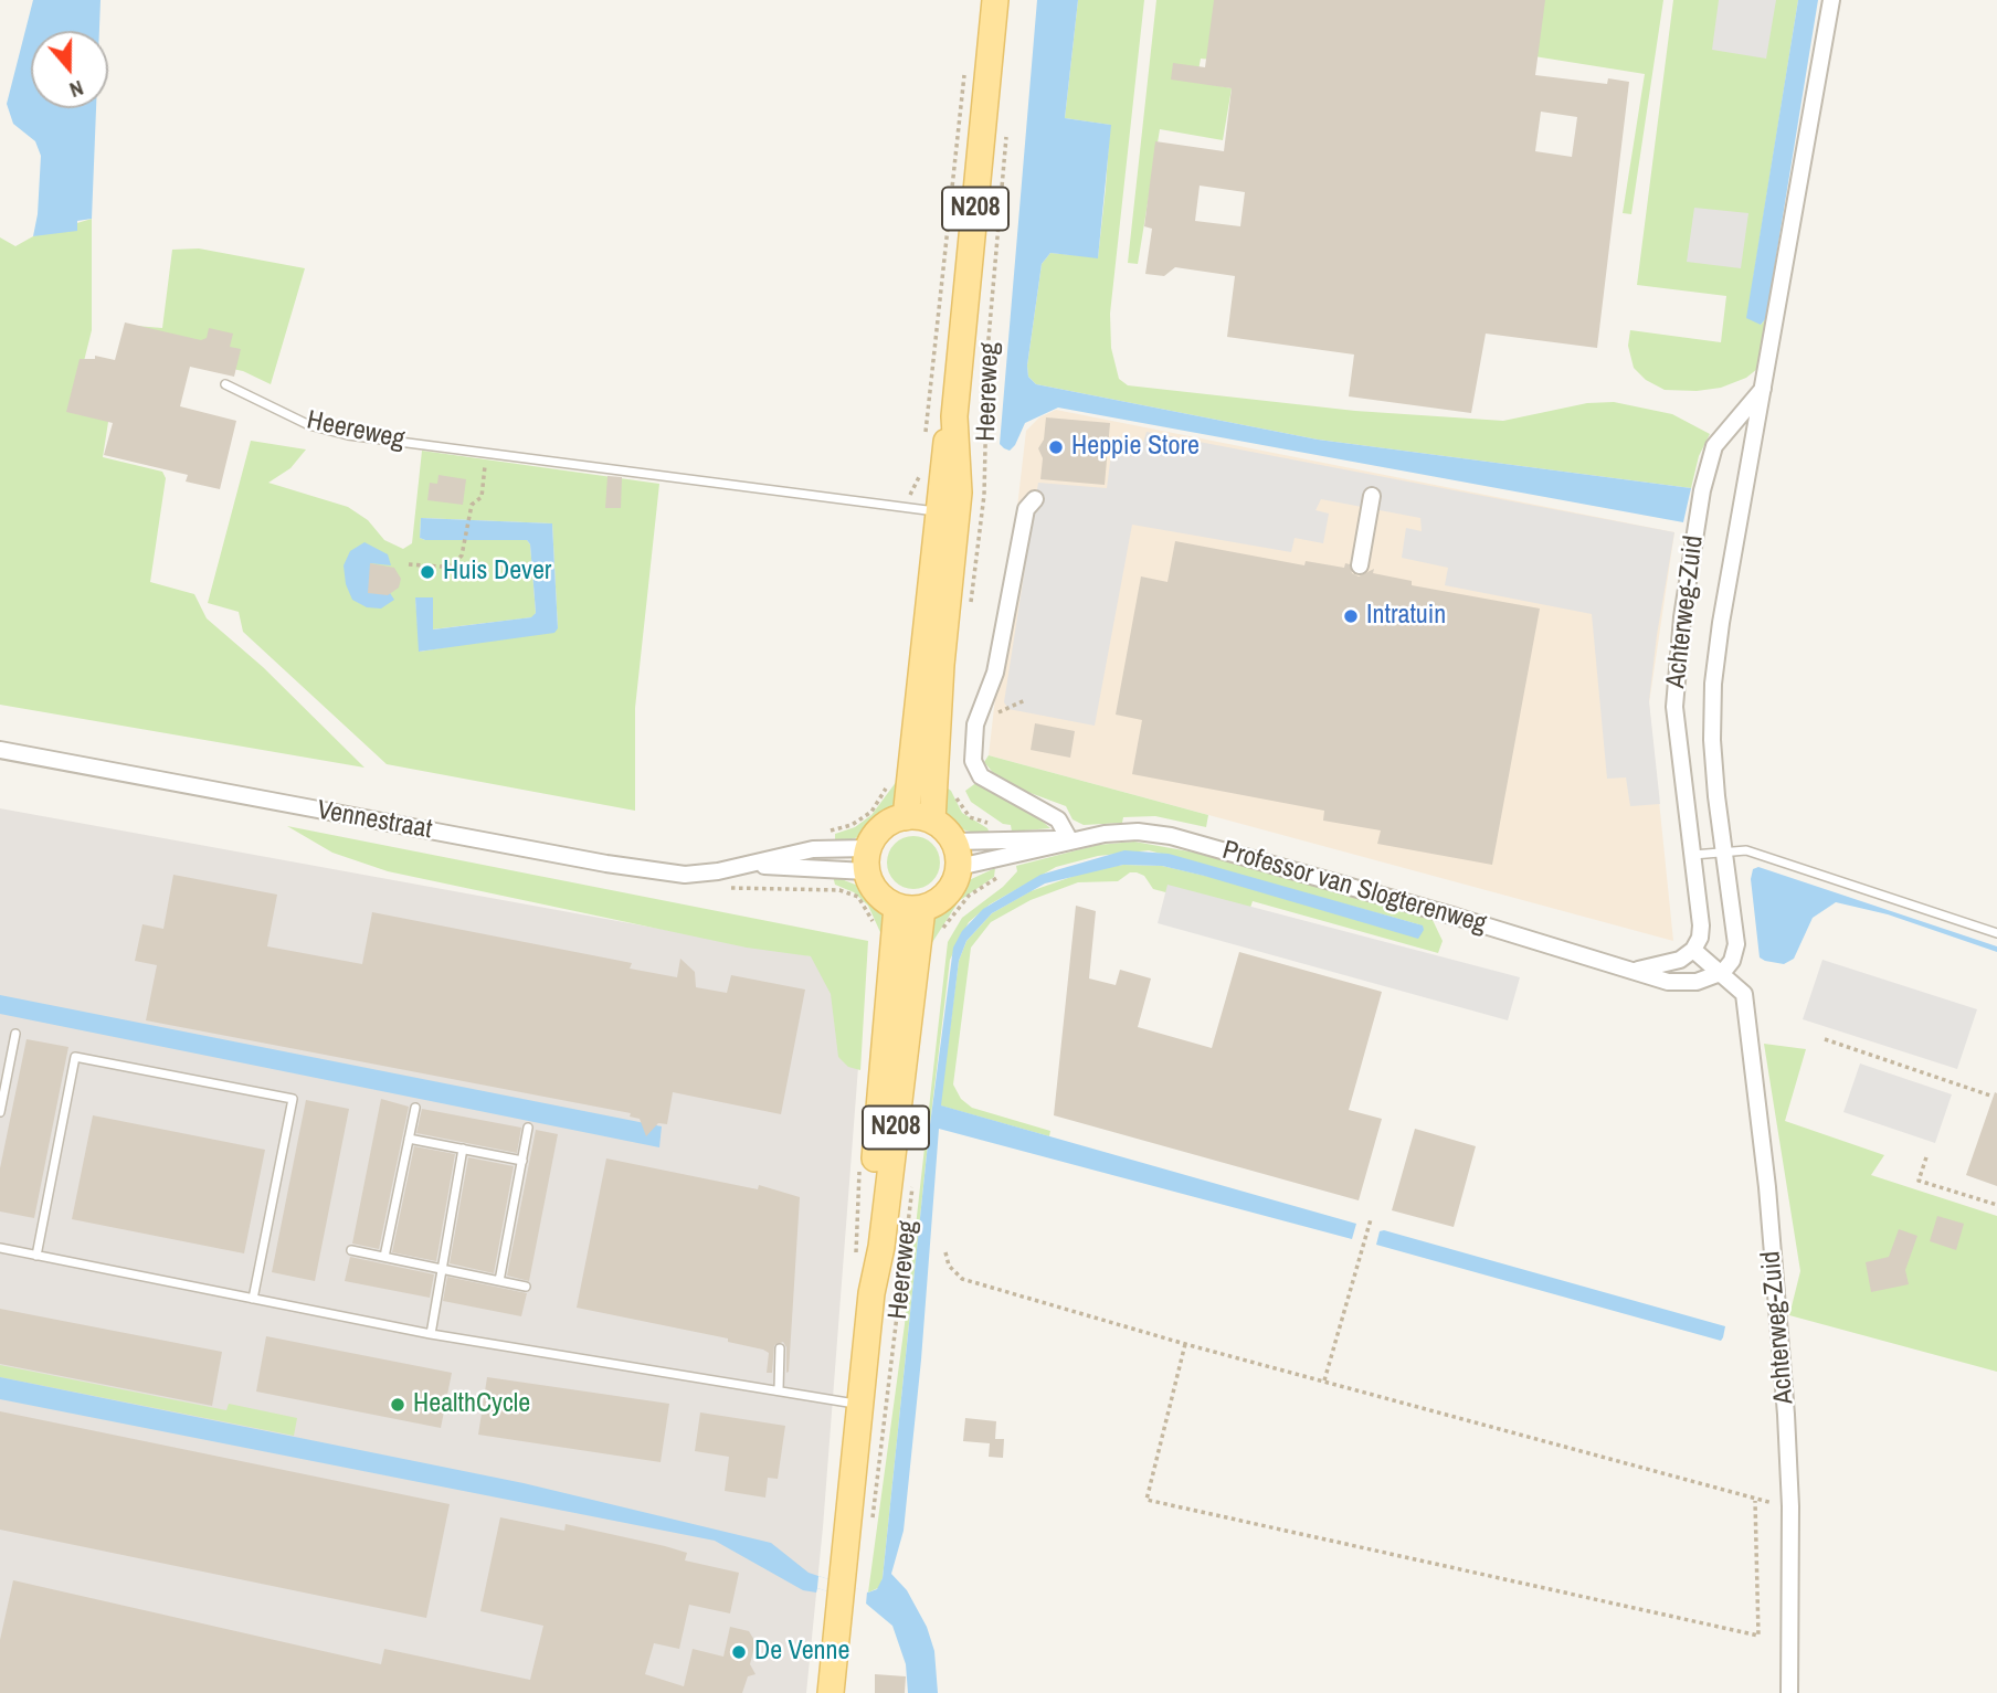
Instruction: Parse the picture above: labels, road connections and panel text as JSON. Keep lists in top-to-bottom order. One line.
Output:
{"streets":{"main road":["N208","Heereweg"],"street":["Achterweg-Zuid","Vennestraat","Professor van Slogterenweg"]},"crossings":[["Heereweg","Vennestraat"],["Heereweg","Professor van Slogterenweg"],["Achterweg-Zuid","Professor van Slogterenweg"],["Vennestraat","Professor van Slogterenweg"]],"places":["Heppie Store","Huis Dever","Intratuin","HealthCycle","De Venne"],"north":"bottom"}
